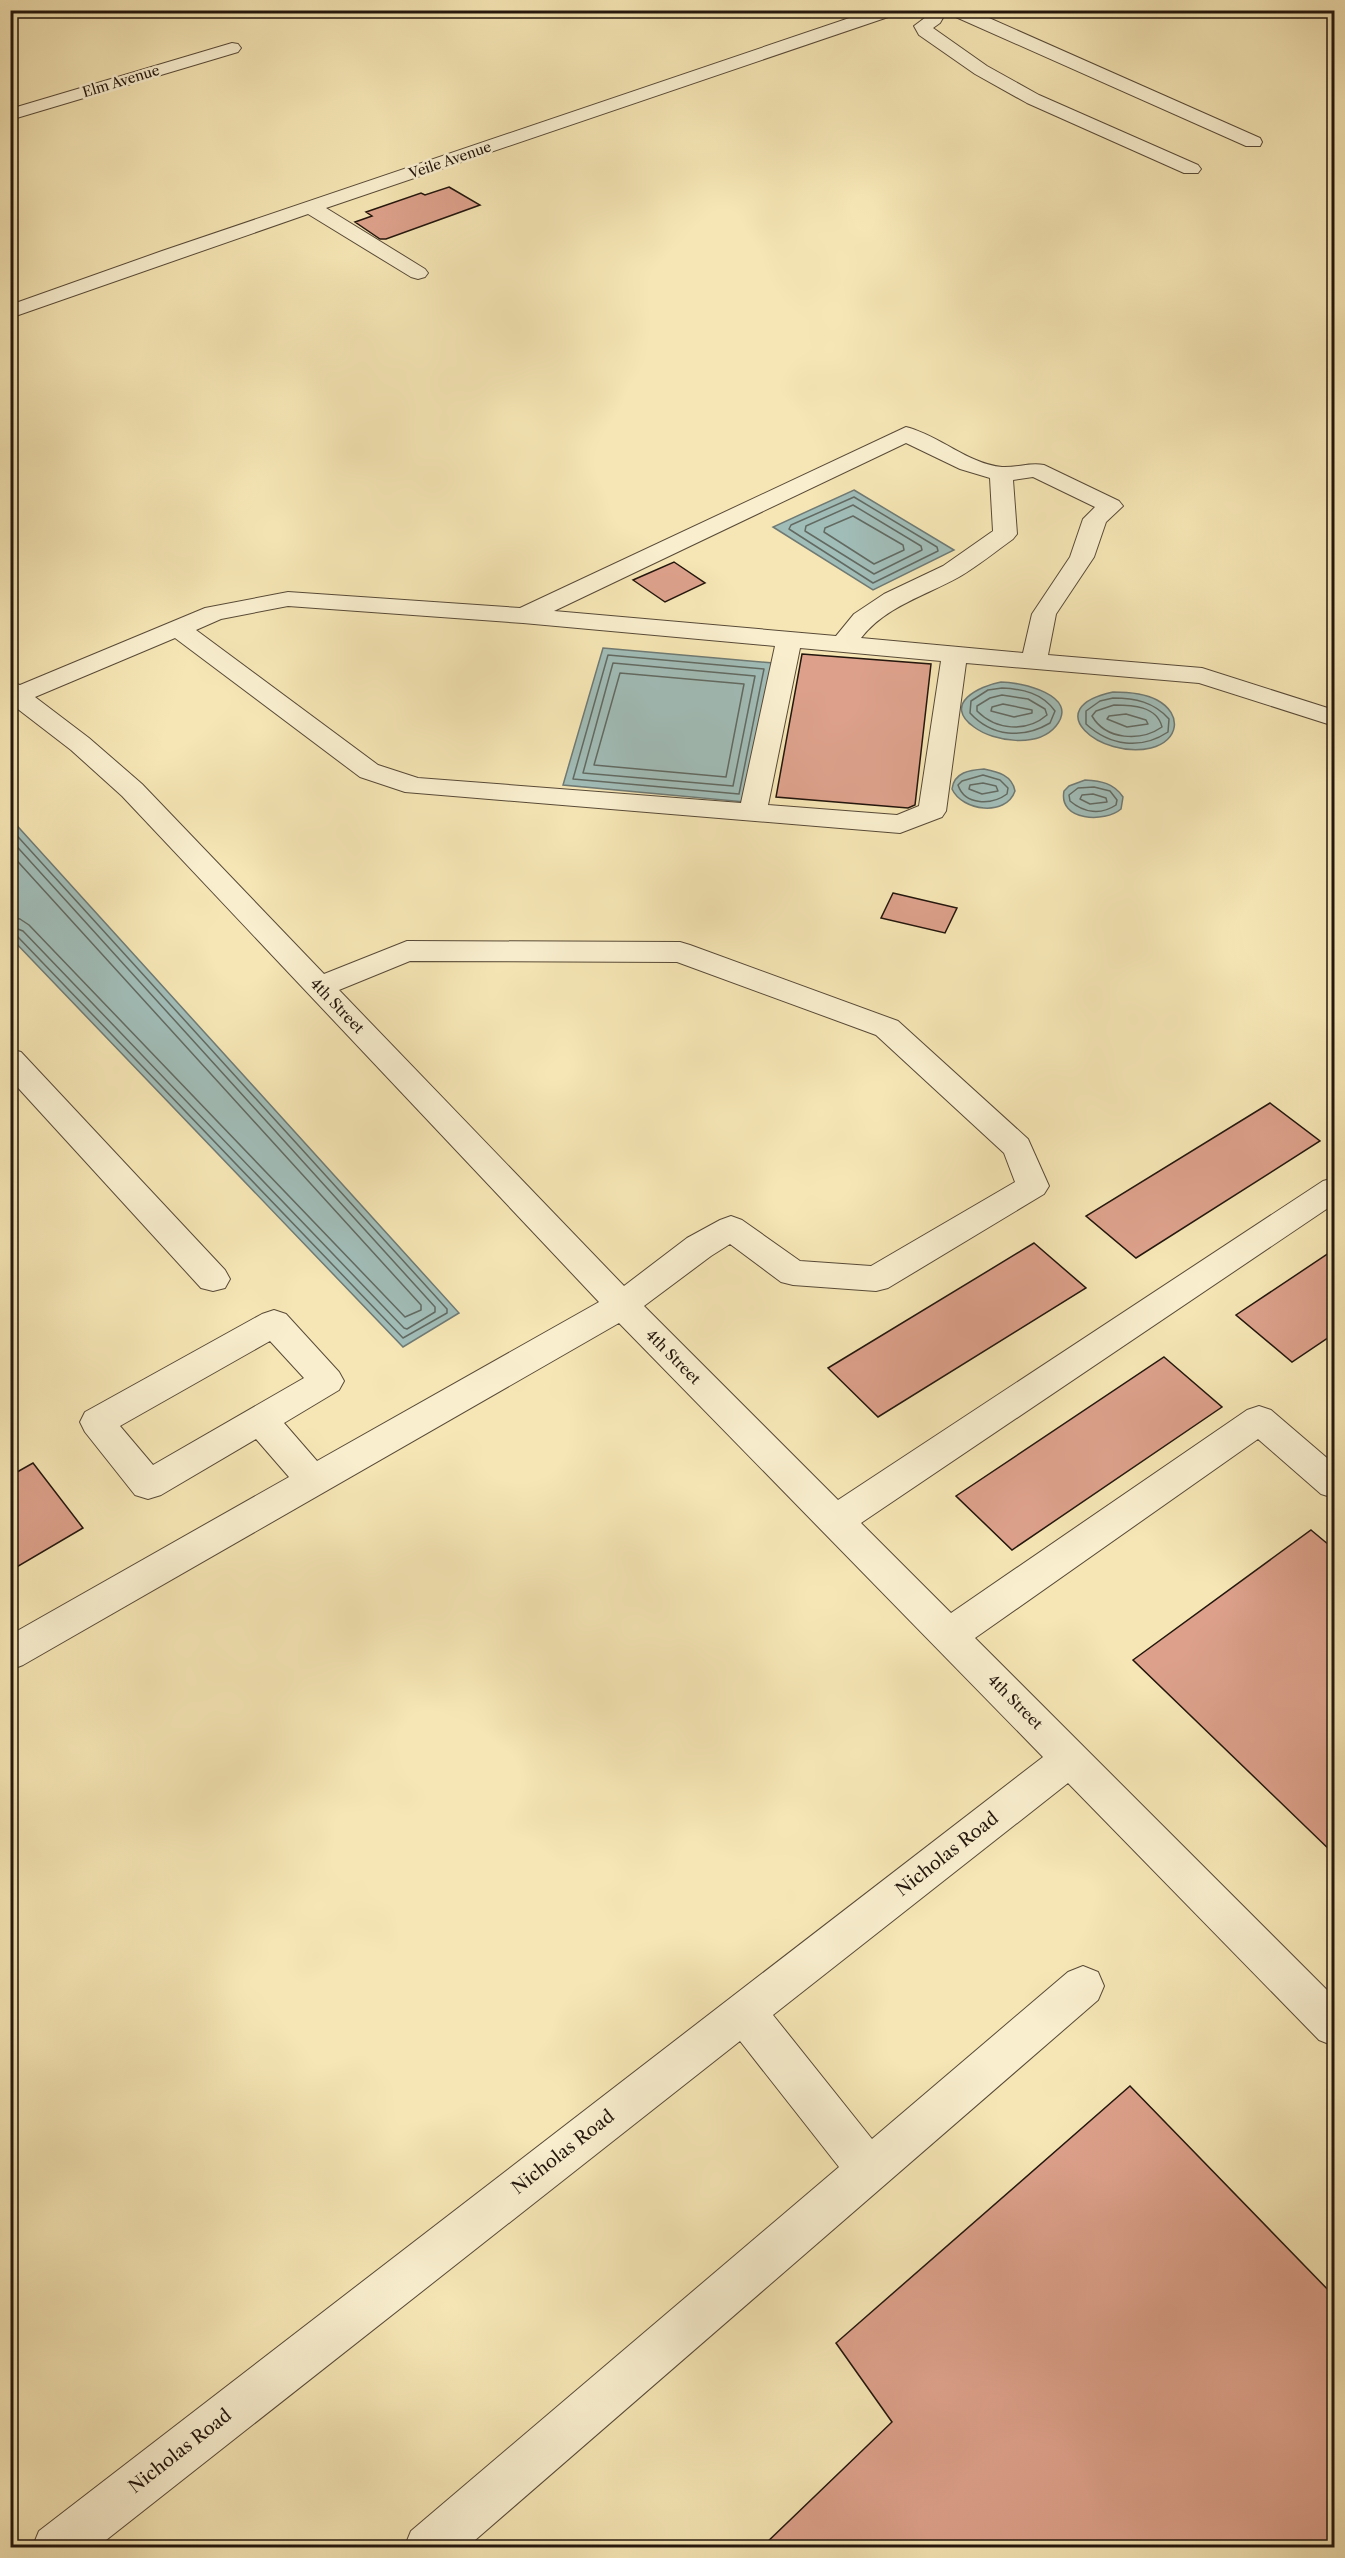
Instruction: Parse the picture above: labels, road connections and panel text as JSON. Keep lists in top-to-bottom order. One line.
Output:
{"streets":{"street":["Elm Avenue","Veile Avenue","4th Street","Nicholas Road"]},"crossings":[["4th Street","Nicholas Road"]]}
